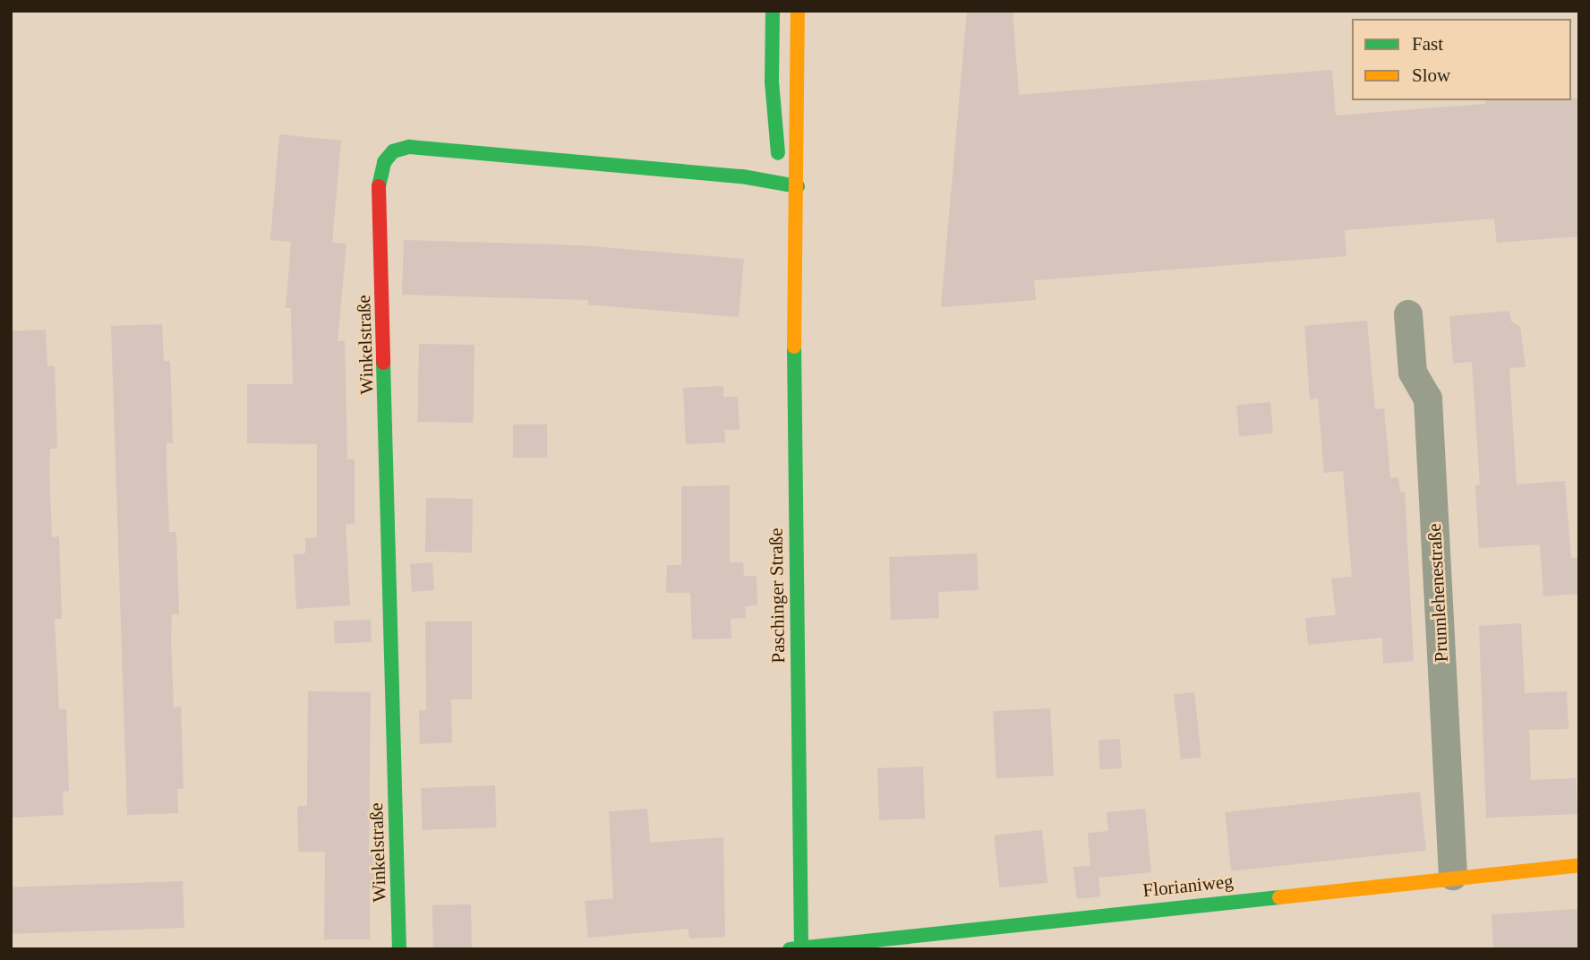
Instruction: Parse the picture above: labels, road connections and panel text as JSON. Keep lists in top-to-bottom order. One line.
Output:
{"streets":{"street":["Winkelstraße","Prunnlehenestraße","Paschinger Straße","Florianiweg"]},"crossings":[["Winkelstraße","Paschinger Straße"],["Prunnlehenestraße","Florianiweg"],["Paschinger Straße","Florianiweg"]],"legend":["Fast","Slow"]}
